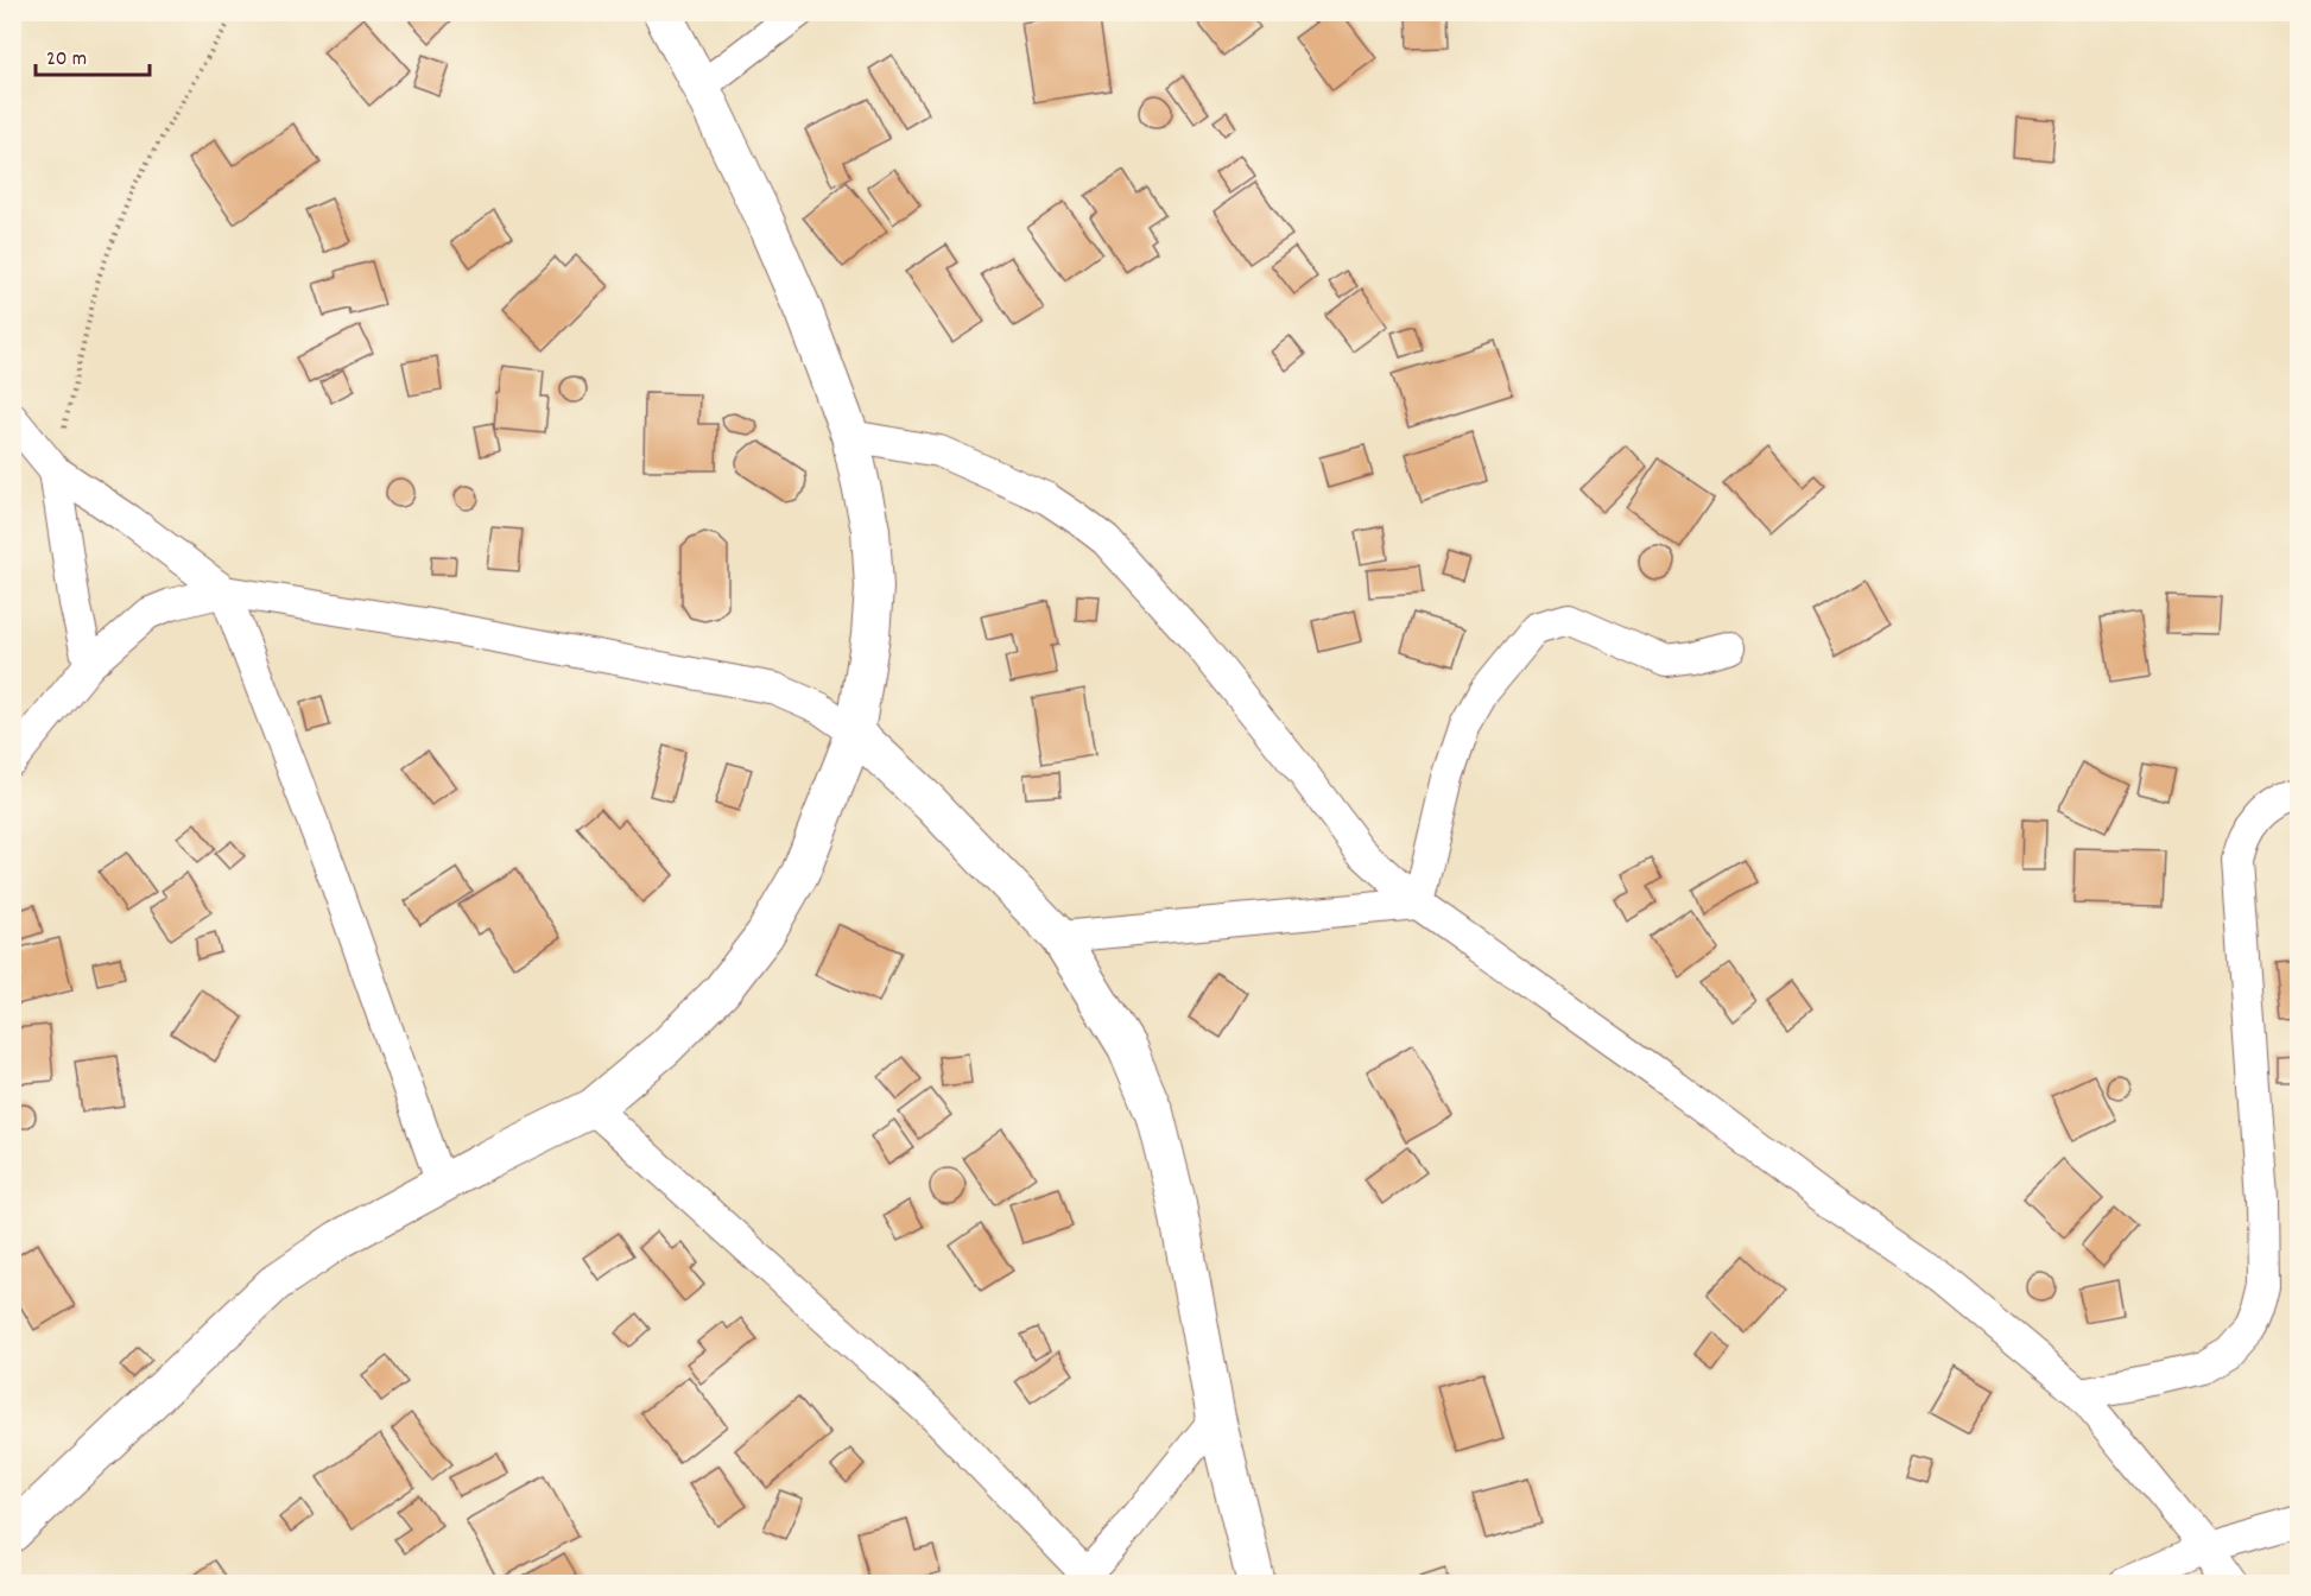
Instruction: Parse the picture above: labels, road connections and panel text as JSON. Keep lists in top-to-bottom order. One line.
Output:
{"scale_bar":"20 m"}
